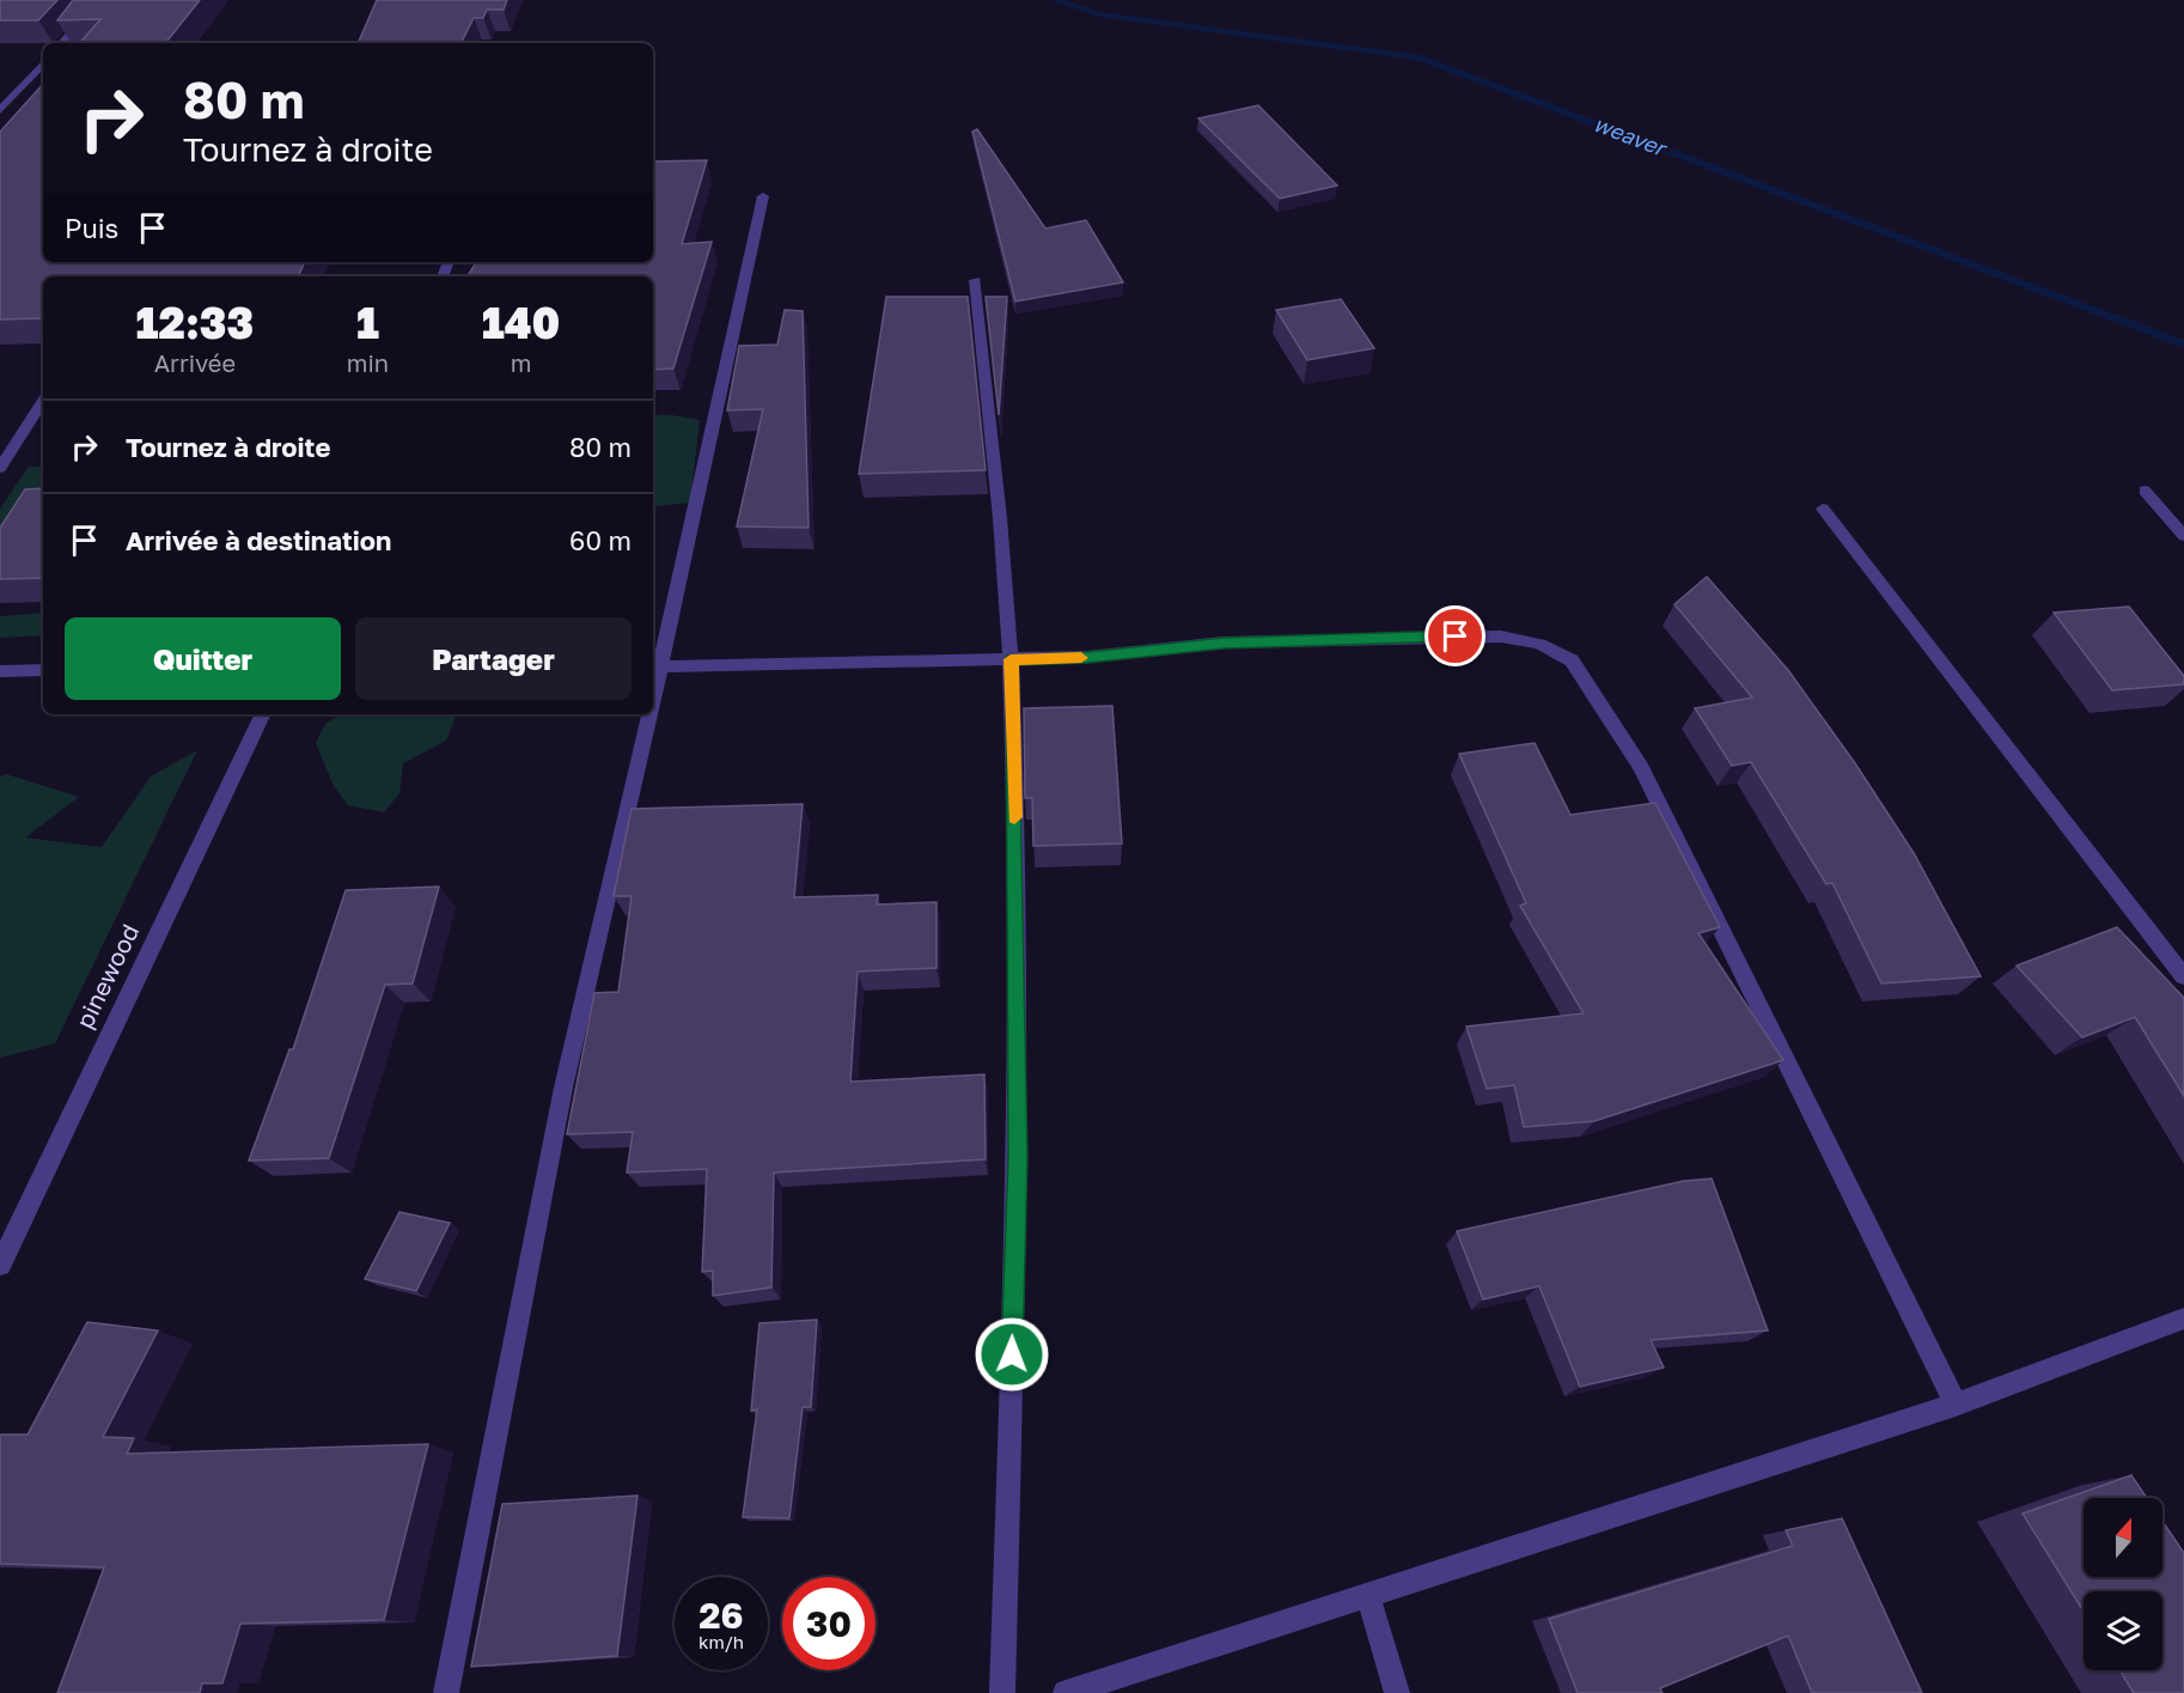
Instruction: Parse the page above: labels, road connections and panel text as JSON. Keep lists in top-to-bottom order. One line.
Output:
{"streets":{"street":["pinewood"]},"water":["weaver"],"north":"top","page":{"turn":["80 m","Tournez à droite"],"then":"Puis","eta":["12:33","Arrivée","1","min","140","m"],"list":[{"name":"Tournez à droite","value":"80 m"},{"name":"Arrivée à destination","value":"60 m"}],"buttons":["Quitter","Partager"],"speed":"26 km/h","limit":"30"}}
